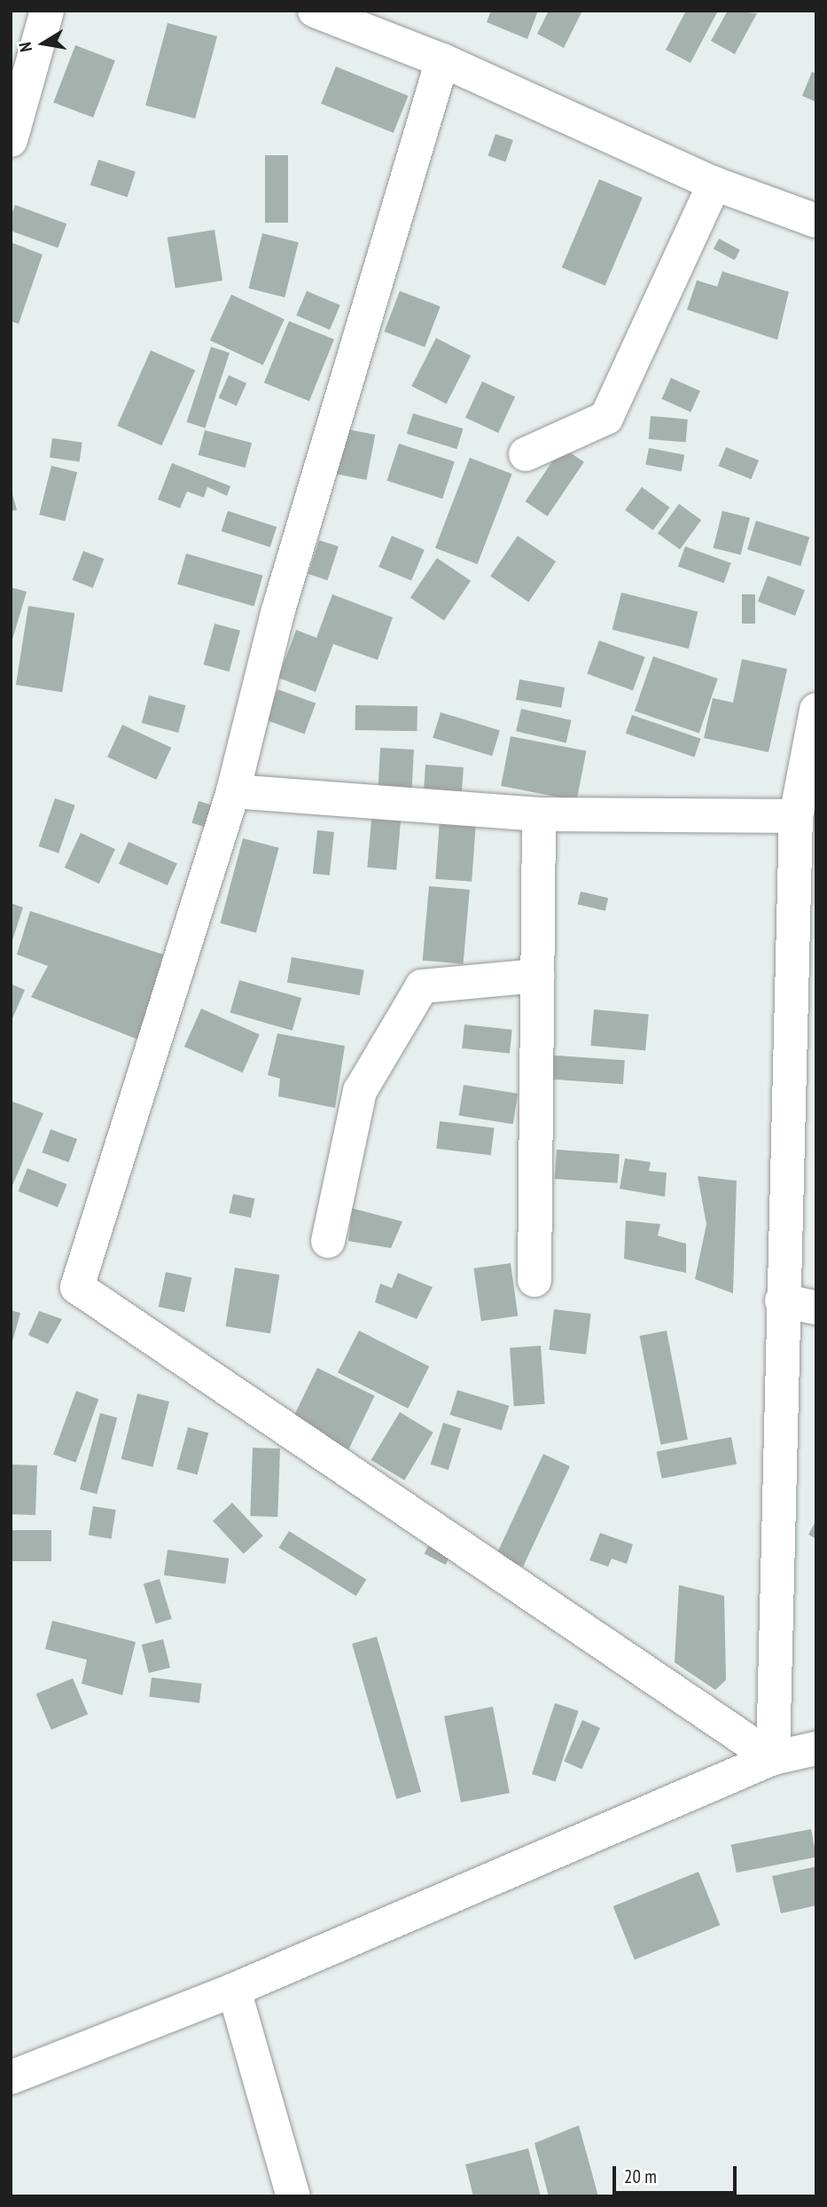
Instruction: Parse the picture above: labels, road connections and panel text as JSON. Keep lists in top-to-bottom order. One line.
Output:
{"scale_bar":"20 m","north":"left"}
